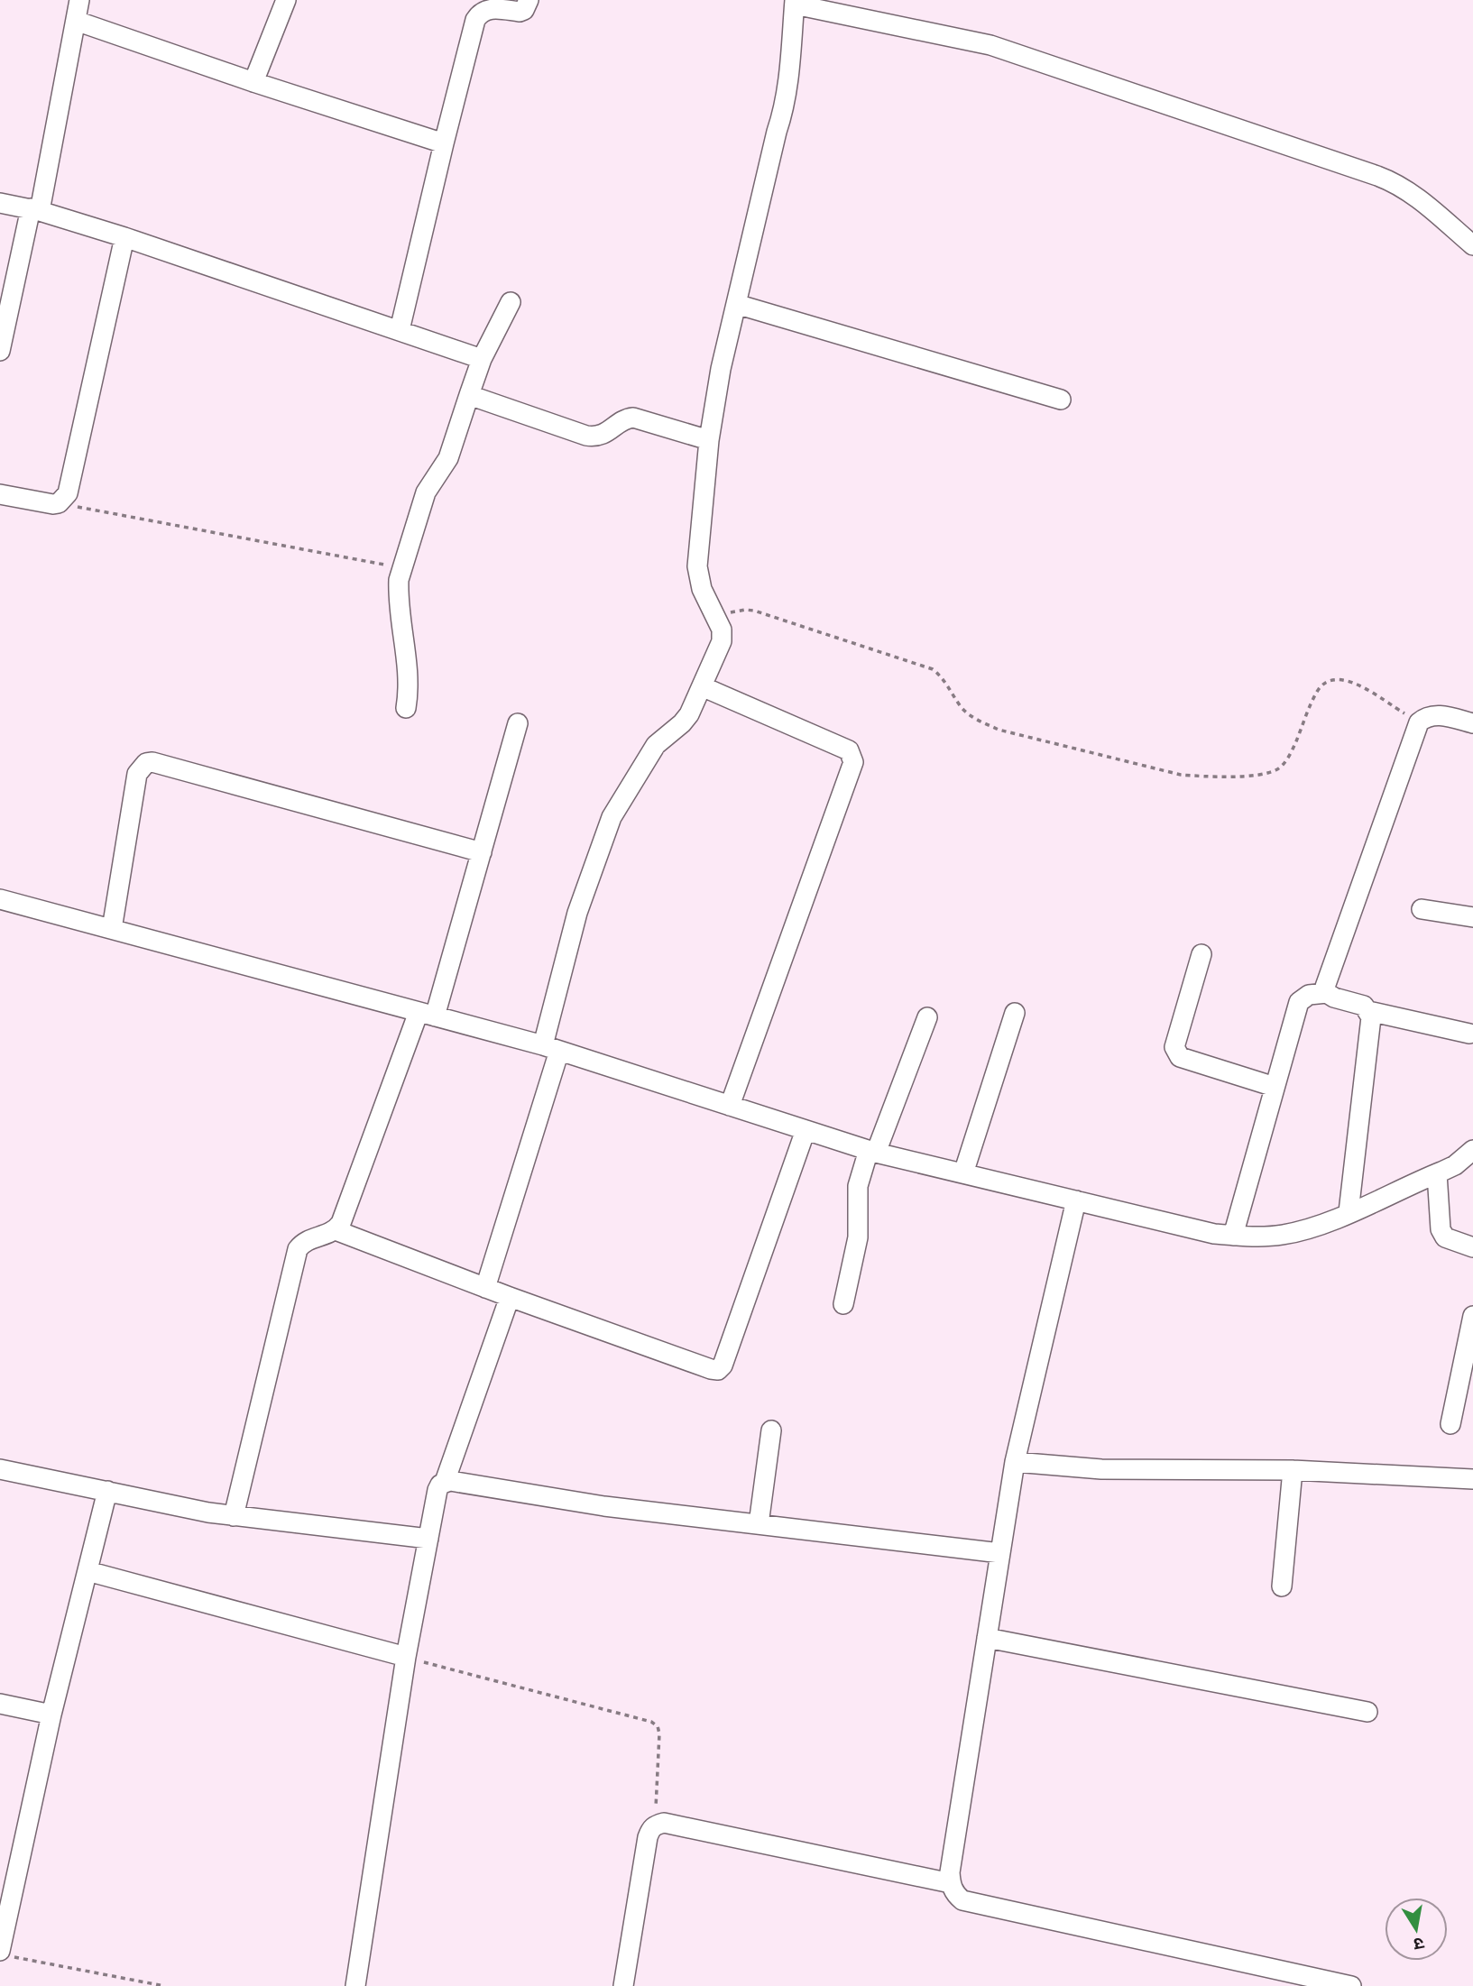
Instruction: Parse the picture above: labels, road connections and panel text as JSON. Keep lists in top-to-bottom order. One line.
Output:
{"north":"bottom"}
